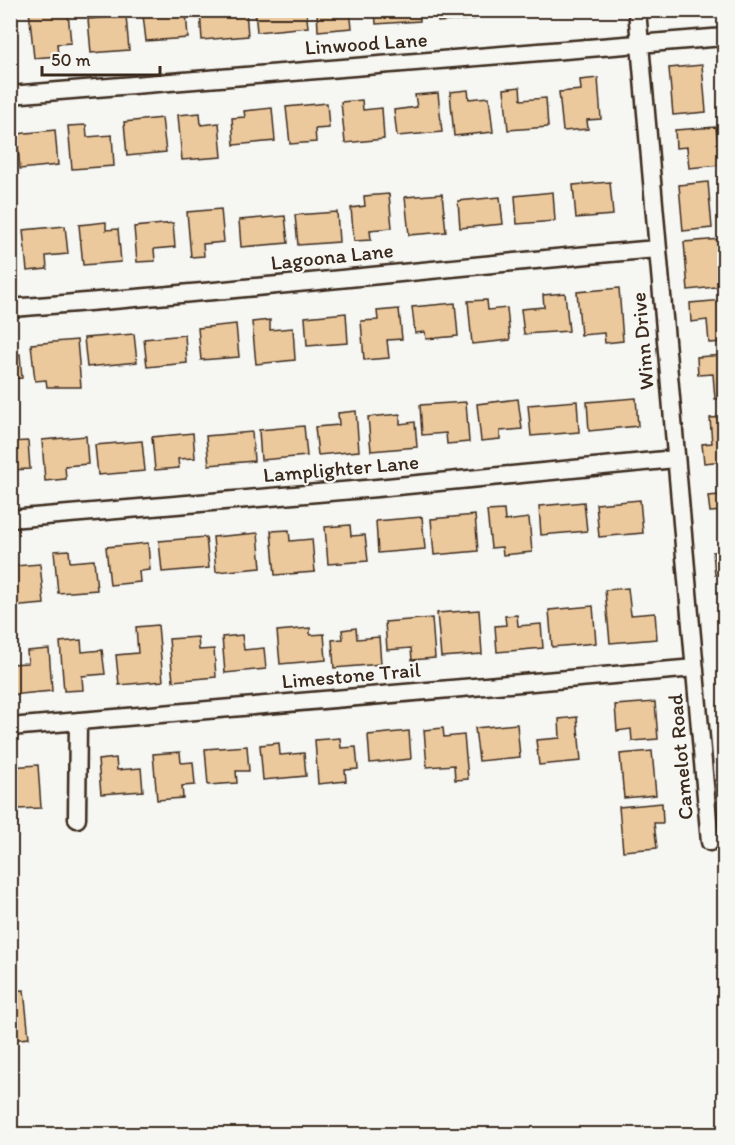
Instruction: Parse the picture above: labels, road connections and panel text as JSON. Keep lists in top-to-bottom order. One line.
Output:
{"streets":{"street":["Linwood Lane","Lagoona Lane","Winn Drive","Lamplighter Lane","Limestone Trail","Camelot Road"]},"crossings":[["Linwood Lane","Winn Drive"],["Lagoona Lane","Winn Drive"],["Winn Drive","Lamplighter Lane"],["Winn Drive","Limestone Trail"],["Winn Drive","Camelot Road"],["Limestone Trail","Camelot Road"]],"scale_bar":"50 m"}
